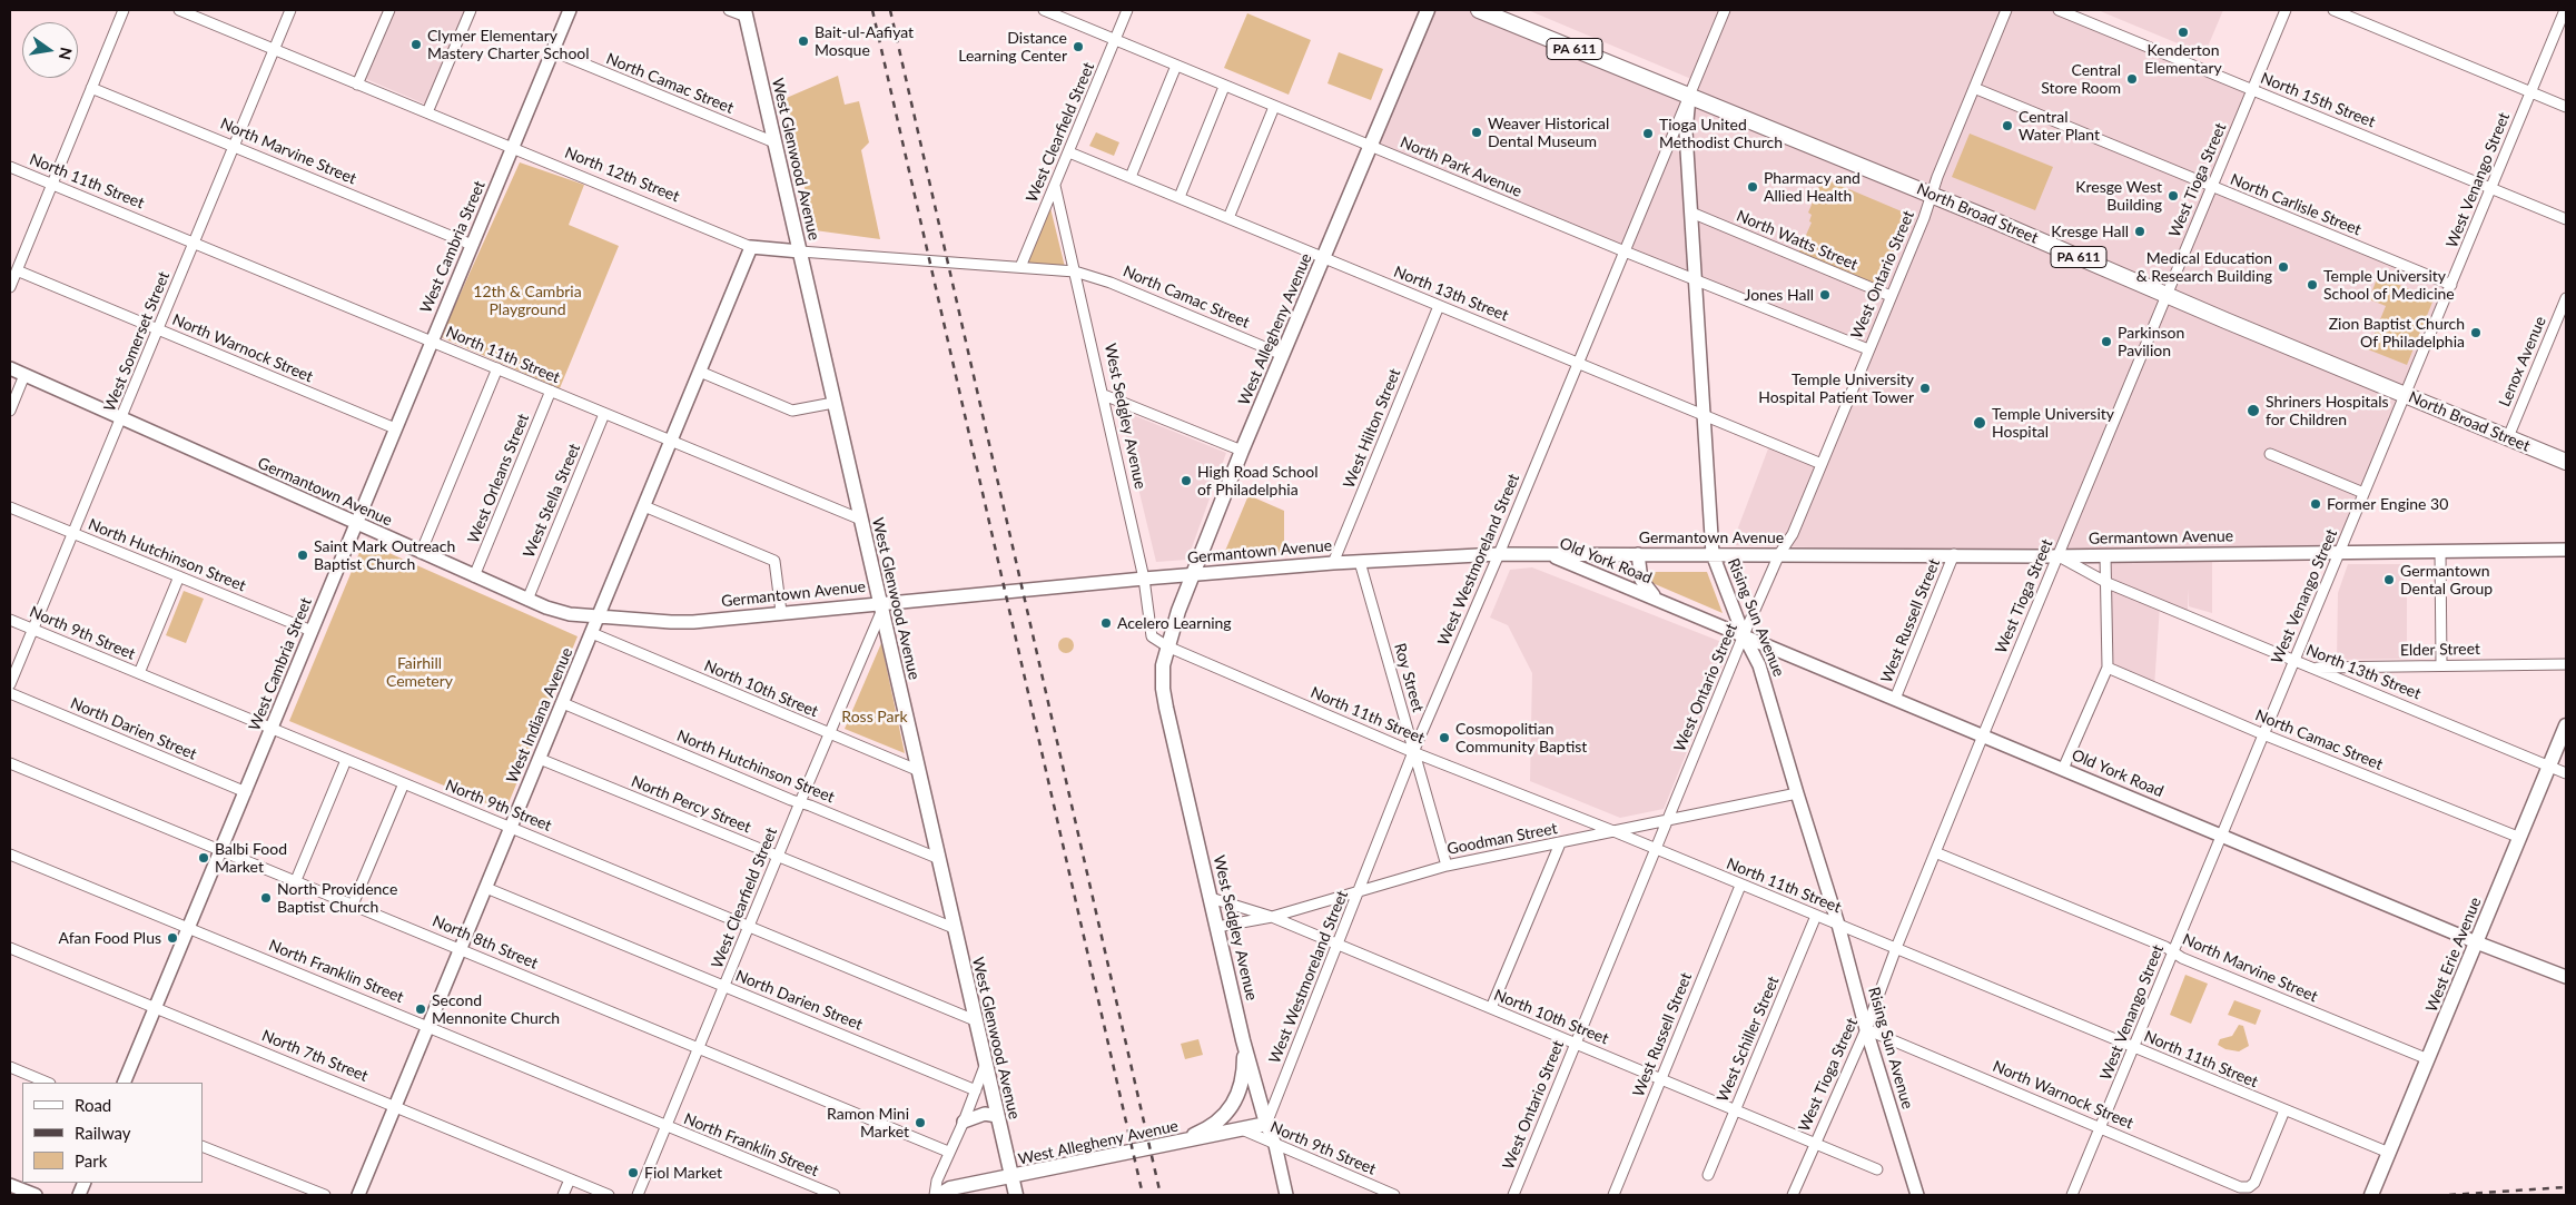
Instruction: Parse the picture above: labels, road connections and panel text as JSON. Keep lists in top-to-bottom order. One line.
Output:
{"streets":{"main road":["PA 611","West Glenwood Avenue","North Broad Street","West Allegheny Avenue","West Sedgley Avenue","West Erie Avenue"],"street":["North Camac Street","North 15th Street","West Clearfield Street","North Marvine Street","North Park Avenue","North 12th Street","West Tioga Street","West Venango Street","North 11th Street","North Carlisle Street","North Watts Street","West Cambria Street","West Ontario Street","North 13th Street","West Somerset Street","North Warnock Street","Lenox Avenue","West Hilton Street","West Orleans Street","Germantown Avenue","West Stella Street","North Hutchinson Street","West Westmoreland Street","Old York Road","Rising Sun Avenue","West Russell Street","North 9th Street","Elder Street","Roy Street","North 10th Street","West Indiana Avenue","North Darien Street","North Percy Street","Goodman Street","North 8th Street","North Franklin Street","West Schiller Street","North 7th Street"]},"crossings":[["North Camac Street","West Glenwood Avenue"],["North Camac Street","North 12th Street"],["North Camac Street","West Venango Street"],["North Camac Street","West Cambria Street"],["North Camac Street","West Allegheny Avenue"],["North Camac Street","West Sedgley Avenue"],["North Camac Street","West Erie Avenue"],["North 15th Street","West Tioga Street"],["North 15th Street","West Venango Street"],["West Clearfield Street","West Glenwood Avenue"],["West Clearfield Street","North Park Avenue"],["West Clearfield Street","North 12th Street"],["West Clearfield Street","North 13th Street"],["West Clearfield Street","West Sedgley Avenue"],["West Clearfield Street","Germantown Avenue"],["West Clearfield Street","North Hutchinson Street"],["West Clearfield Street","North 9th Street"],["West Clearfield Street","North 10th Street"],["West Clearfield Street","North Darien Street"],["West Clearfield Street","North Percy Street"],["West Clearfield Street","North 8th Street"],["West Clearfield Street","North Franklin Street"],["North Marvine Street","West Tioga Street"],["North Marvine Street","West Venango Street"],["North Marvine Street","West Cambria Street"],["North Marvine Street","West Somerset Street"],["North Marvine Street","West Erie Avenue"],["West Glenwood Avenue","North 12th Street"],["West Glenwood Avenue","North 11th Street"],["West Glenwood Avenue","West Allegheny Avenue"],["West Glenwood Avenue","Germantown Avenue"],["West Glenwood Avenue","North Hutchinson Street"],["West Glenwood Avenue","North 9th Street"],["West Glenwood Avenue","North 10th Street"],["West Glenwood Avenue","North Percy Street"],["North Park Avenue","West Ontario Street"],["North Park Avenue","West Allegheny Avenue"],["North Park Avenue","West Westmoreland Street"],["North Park Avenue","Rising Sun Avenue"],["North 12th Street","West Cambria Street"],["North 12th Street","West Somerset Street"],["North 12th Street","West Sedgley Avenue"],["North 12th Street","West Indiana Avenue"],["West Tioga Street","North 11th Street"],["West Tioga Street","North Carlisle Street"],["West Tioga Street","North Broad Street"],["West Tioga Street","North 13th Street"],["West Tioga Street","North Warnock Street"],["West Tioga Street","Germantown Avenue"],["West Tioga Street","Old York Road"],["West Tioga Street","Rising Sun Avenue"],["West Tioga Street","North 10th Street"],["West Venango Street","North 11th Street"],["West Venango Street","North Carlisle Street"],["West Venango Street","North Broad Street"],["West Venango Street","North 13th Street"],["West Venango Street","North Warnock Street"],["West Venango Street","Germantown Avenue"],["West Venango Street","Old York Road"],["North 11th Street","West Cambria Street"],["North 11th Street","West Ontario Street"],["North 11th Street","West Allegheny Avenue"],["North 11th Street","West Somerset Street"],["North 11th Street","North Warnock Street"],["North 11th Street","West Sedgley Avenue"],["North 11th Street","West Orleans Street"],["North 11th Street","West Stella Street"],["North 11th Street","West Westmoreland Street"],["North 11th Street","Rising Sun Avenue"],["North 11th Street","West Russell Street"],["North 11th Street","Roy Street"],["North 11th Street","West Indiana Avenue"],["North 11th Street","Goodman Street"],["North 11th Street","West Erie Avenue"],["North 11th Street","West Schiller Street"],["North Carlisle Street","West Ontario Street"],["North Broad Street","West Ontario Street"],["North Broad Street","Lenox Avenue"],["North Broad Street","West Westmoreland Street"],["North Broad Street","Rising Sun Avenue"],["North Watts Street","West Ontario Street"],["North Watts Street","Rising Sun Avenue"],["West Cambria Street","North Warnock Street"],["West Cambria Street","Germantown Avenue"],["West Cambria Street","North Hutchinson Street"],["West Cambria Street","North 9th Street"],["West Cambria Street","North Darien Street"],["West Cambria Street","North 8th Street"],["West Cambria Street","North Franklin Street"],["West Cambria Street","North 7th Street"],["West Ontario Street","North 13th Street"],["West Ontario Street","Germantown Avenue"],["West Ontario Street","Old York Road"],["West Ontario Street","Rising Sun Avenue"],["West Ontario Street","North 10th Street"],["West Ontario Street","Goodman Street"],["North 13th Street","West Allegheny Avenue"],["North 13th Street","West Hilton Street"],["North 13th Street","Germantown Avenue"],["North 13th Street","West Westmoreland Street"],["North 13th Street","Rising Sun Avenue"],["North 13th Street","Elder Street"],["North 13th Street","West Erie Avenue"],["West Allegheny Avenue","West Sedgley Avenue"],["West Allegheny Avenue","Germantown Avenue"],["West Allegheny Avenue","West Westmoreland Street"],["West Allegheny Avenue","North 9th Street"],["West Allegheny Avenue","North Darien Street"],["West Allegheny Avenue","North 8th Street"],["West Somerset Street","North Warnock Street"],["West Somerset Street","Germantown Avenue"],["West Somerset Street","North Hutchinson Street"],["West Somerset Street","North 9th Street"],["North Warnock Street","Rising Sun Avenue"],["West Sedgley Avenue","Germantown Avenue"],["West Sedgley Avenue","West Westmoreland Street"],["West Sedgley Avenue","North 9th Street"],["West Sedgley Avenue","North 10th Street"],["West Sedgley Avenue","Goodman Street"],["West Hilton Street","Germantown Avenue"],["West Orleans Street","Germantown Avenue"],["Germantown Avenue","West Stella Street"],["Germantown Avenue","West Westmoreland Street"],["Germantown Avenue","Old York Road"],["Germantown Avenue","Rising Sun Avenue"],["Germantown Avenue","West Russell Street"],["Germantown Avenue","Roy Street"],["Germantown Avenue","West Indiana Avenue"],["North Hutchinson Street","West Indiana Avenue"],["West Westmoreland Street","Rising Sun Avenue"],["West Westmoreland Street","Roy Street"],["West Westmoreland Street","North 10th Street"],["West Westmoreland Street","Goodman Street"],["Old York Road","Rising Sun Avenue"],["Old York Road","West Russell Street"],["Old York Road","West Erie Avenue"],["Rising Sun Avenue","Goodman Street"],["West Russell Street","North 10th Street"],["North 9th Street","West Indiana Avenue"],["Roy Street","Goodman Street"],["North 10th Street","West Indiana Avenue"],["North 10th Street","Goodman Street"],["North 10th Street","West Schiller Street"],["West Indiana Avenue","North Darien Street"],["West Indiana Avenue","North Percy Street"],["West Indiana Avenue","North 8th Street"],["West Indiana Avenue","North Franklin Street"],["West Indiana Avenue","North 7th Street"]],"parks":["12th & Cambria Playground","Fairhill Cemetery","Ross Park"],"places":["Kenderton Elementary","Bait-ul-Aafiyat Mosque","Clymer Elementary Mastery Charter School","Distance Learning Center","Central Store Room","Central Water Plant","Weaver Historical Dental Museum","Tioga United Methodist Church","Pharmacy and Allied Health","Kresge West Building","Kresge Hall","Medical Education & Research Building","Temple University School of Medicine","Jones Hall","Zion Baptist Church Of Philadelphia","Parkinson Pavilion","Temple University Hospital Patient Tower","Shriners Hospitals for Children","Temple University Hospital","High Road School of Philadelphia","Former Engine 30","Saint Mark Outreach Baptist Church","Germantown Dental Group","Acelero Learning","Cosmopolitian Community Baptist","Balbi Food Market","North Providence Baptist Church","Afan Food Plus","Second Mennonite Church","Ramon Mini Market","Fiol Market"],"legend":["Road","Railway","Park"],"north":"right"}
